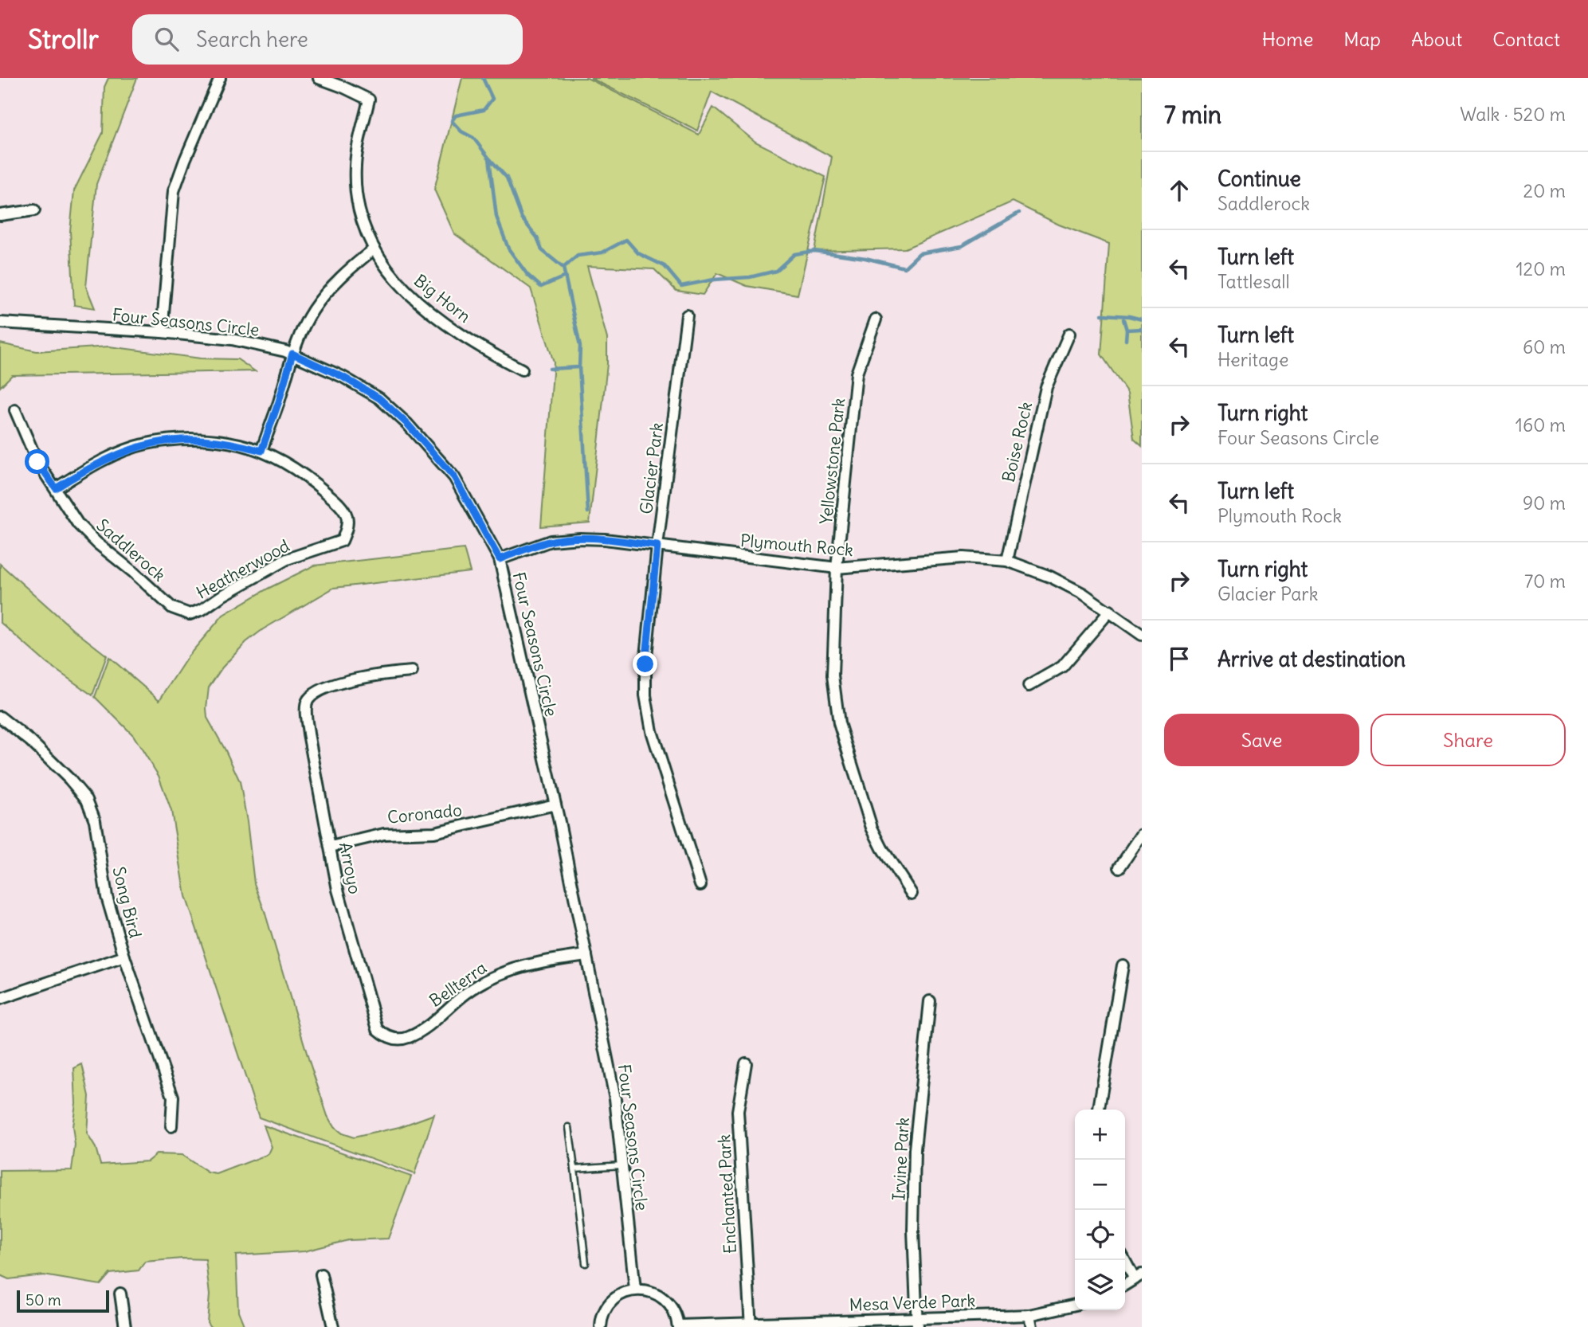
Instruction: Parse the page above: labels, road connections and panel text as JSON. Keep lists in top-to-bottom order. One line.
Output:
{"streets":{"street":["Big Horn","Four Seasons Circle","Boise Rock","Yellowstone Park","Glacier Park","Plymouth Rock","Saddlerock","Heatherwood","Coronado","Arroyo","Song Bird","Bellterra","Irvine Park","Enchanted Park","Mesa Verde Park"]},"crossings":[["Four Seasons Circle","Plymouth Rock"],["Four Seasons Circle","Coronado"],["Four Seasons Circle","Bellterra"],["Boise Rock","Plymouth Rock"],["Yellowstone Park","Plymouth Rock"],["Glacier Park","Plymouth Rock"],["Saddlerock","Heatherwood"],["Coronado","Arroyo"],["Arroyo","Bellterra"],["Irvine Park","Mesa Verde Park"],["Enchanted Park","Mesa Verde Park"]],"scale_bar":"50 m","page":{"header":"Strollr","search":"Search here","nav":["Home","Map","About","Contact"],"heading":["7 min","Walk · 520 m"],"list":[["Continue","Saddlerock","20 m"],["Turn left","Tattlesall","120 m"],["Turn left","Heritage","60 m"],["Turn right","Four Seasons Circle","160 m"],["Turn left","Plymouth Rock","90 m"],["Turn right","Glacier Park","70 m"],"Arrive at destination"],"buttons":["Save","Share"],"map_buttons":["+","−"],"scale":"50 m"}}
